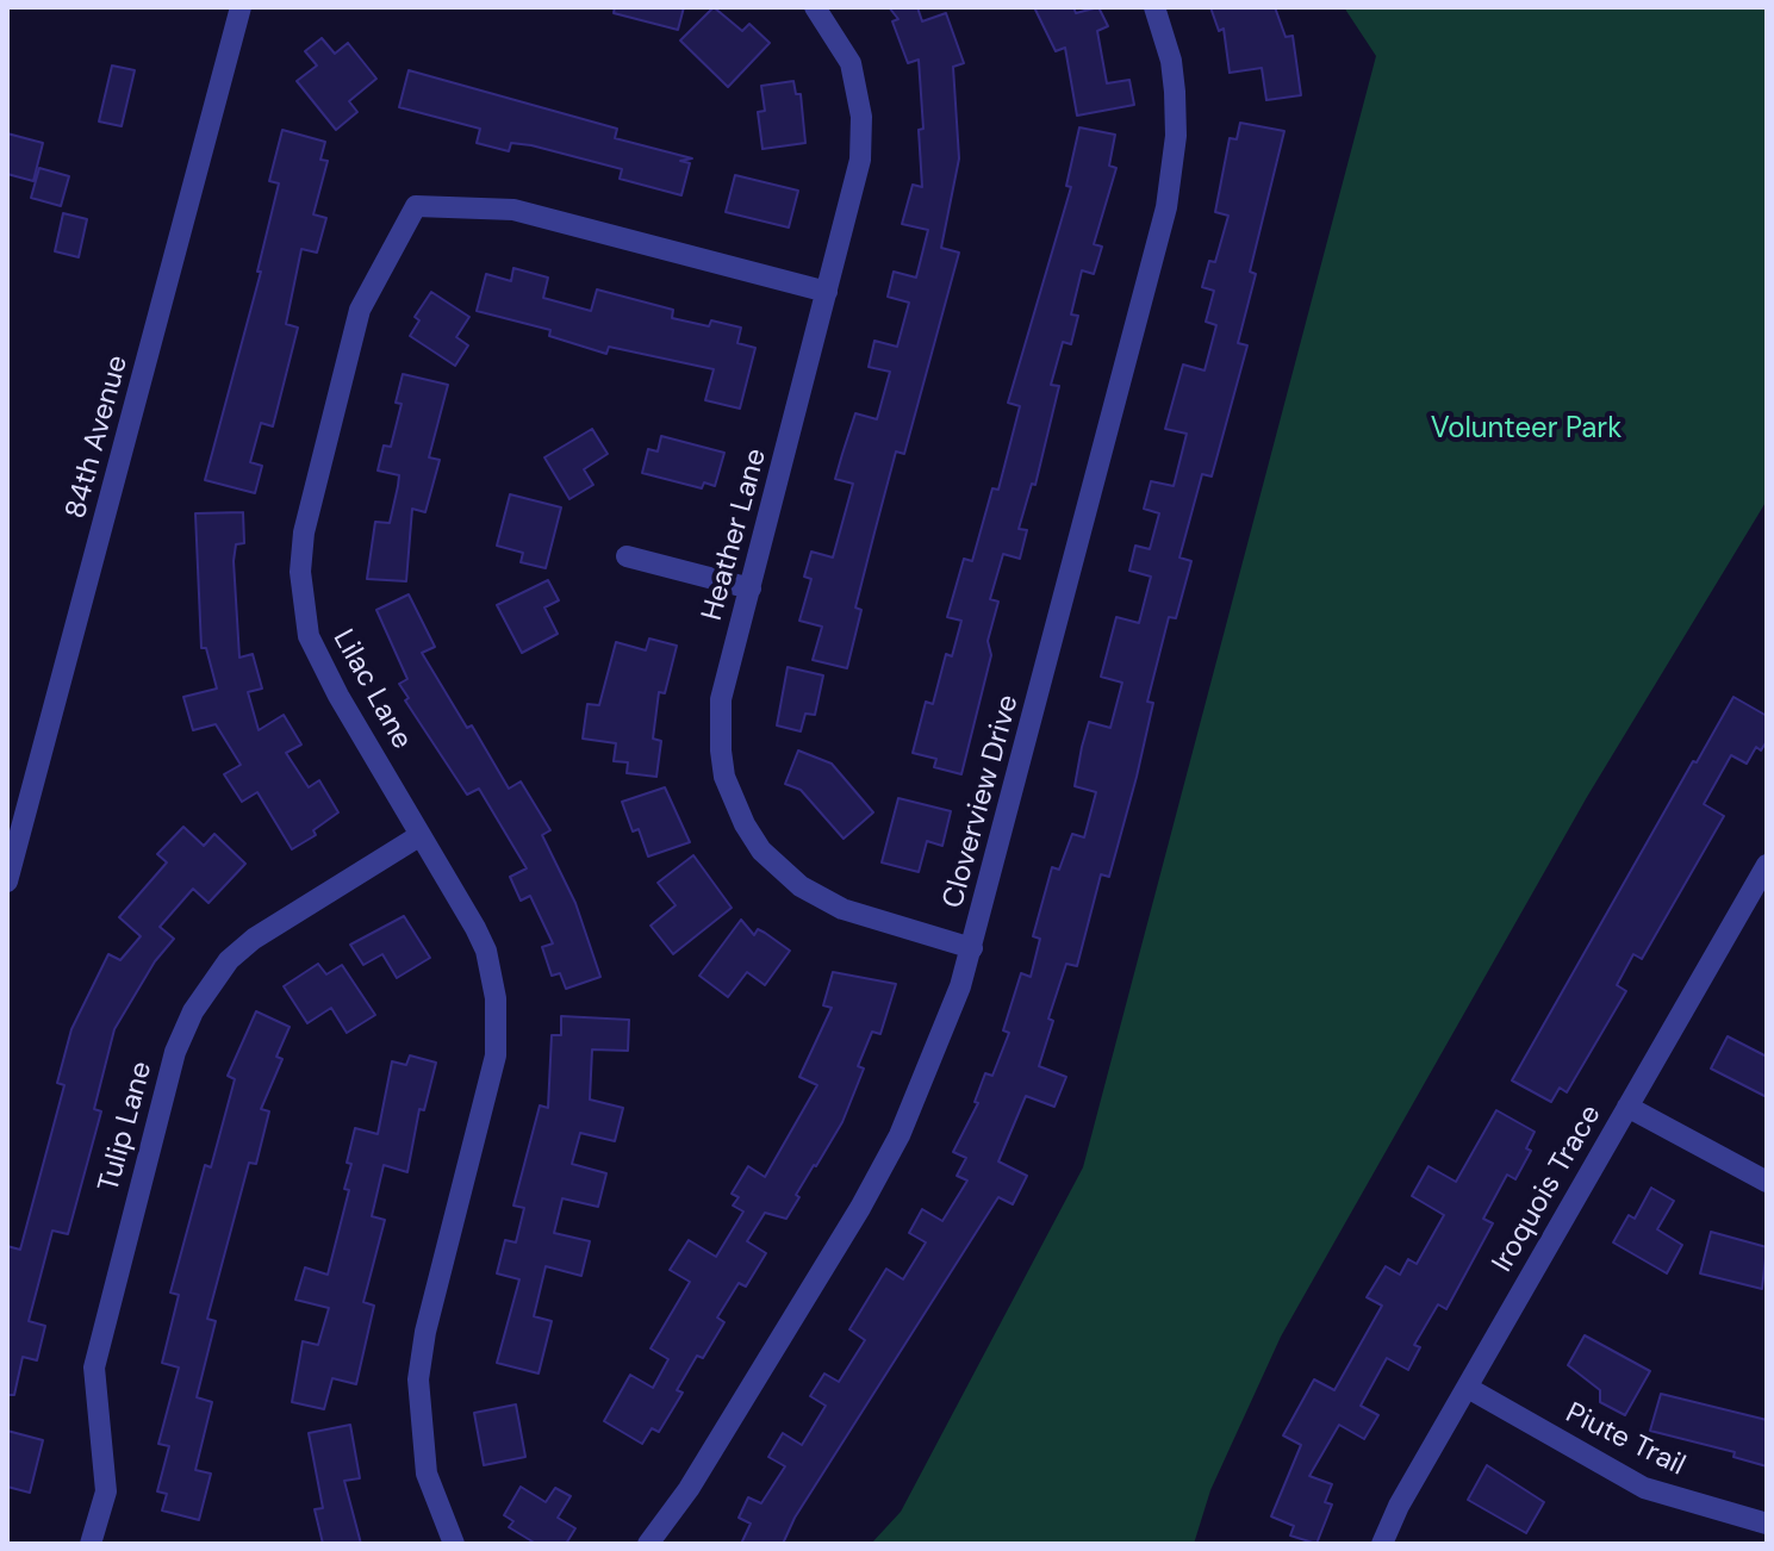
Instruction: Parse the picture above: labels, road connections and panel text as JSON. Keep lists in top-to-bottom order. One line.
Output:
{"streets":{"street":["84th Avenue","Heather Lane","Lilac Lane","Cloverview Drive","Tulip Lane","Iroquois Trace","Piute Trail"]},"crossings":[["Heather Lane","Lilac Lane"],["Heather Lane","Cloverview Drive"],["Lilac Lane","Tulip Lane"],["Iroquois Trace","Piute Trail"]],"parks":["Volunteer Park"]}
